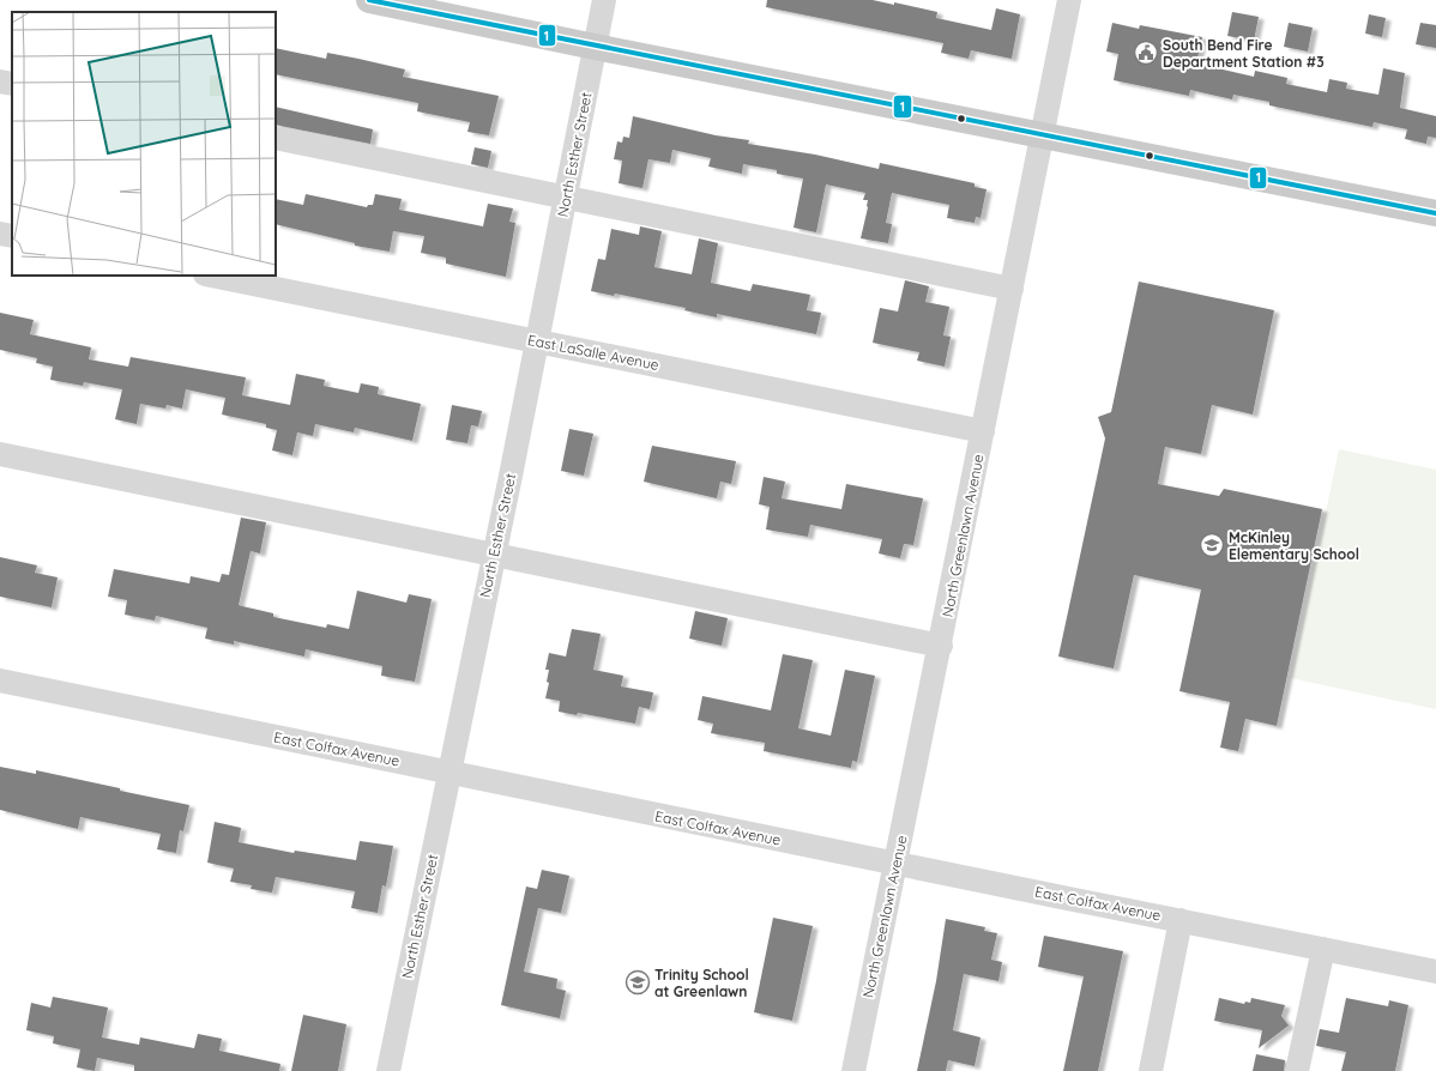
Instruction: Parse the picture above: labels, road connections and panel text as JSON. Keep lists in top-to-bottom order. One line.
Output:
{"streets":{"street":["North Esther Street","East LaSalle Avenue","North Greenlawn Avenue","East Colfax Avenue"]},"crossings":[["North Esther Street","East LaSalle Avenue"],["North Esther Street","East Colfax Avenue"],["East LaSalle Avenue","North Greenlawn Avenue"],["North Greenlawn Avenue","East Colfax Avenue"]],"places":{"public building":["South Bend Fire Department Station #3"],"school or university":["McKinley Elementary School","Trinity School at Greenlawn"]},"lines":["transit line 1"]}
